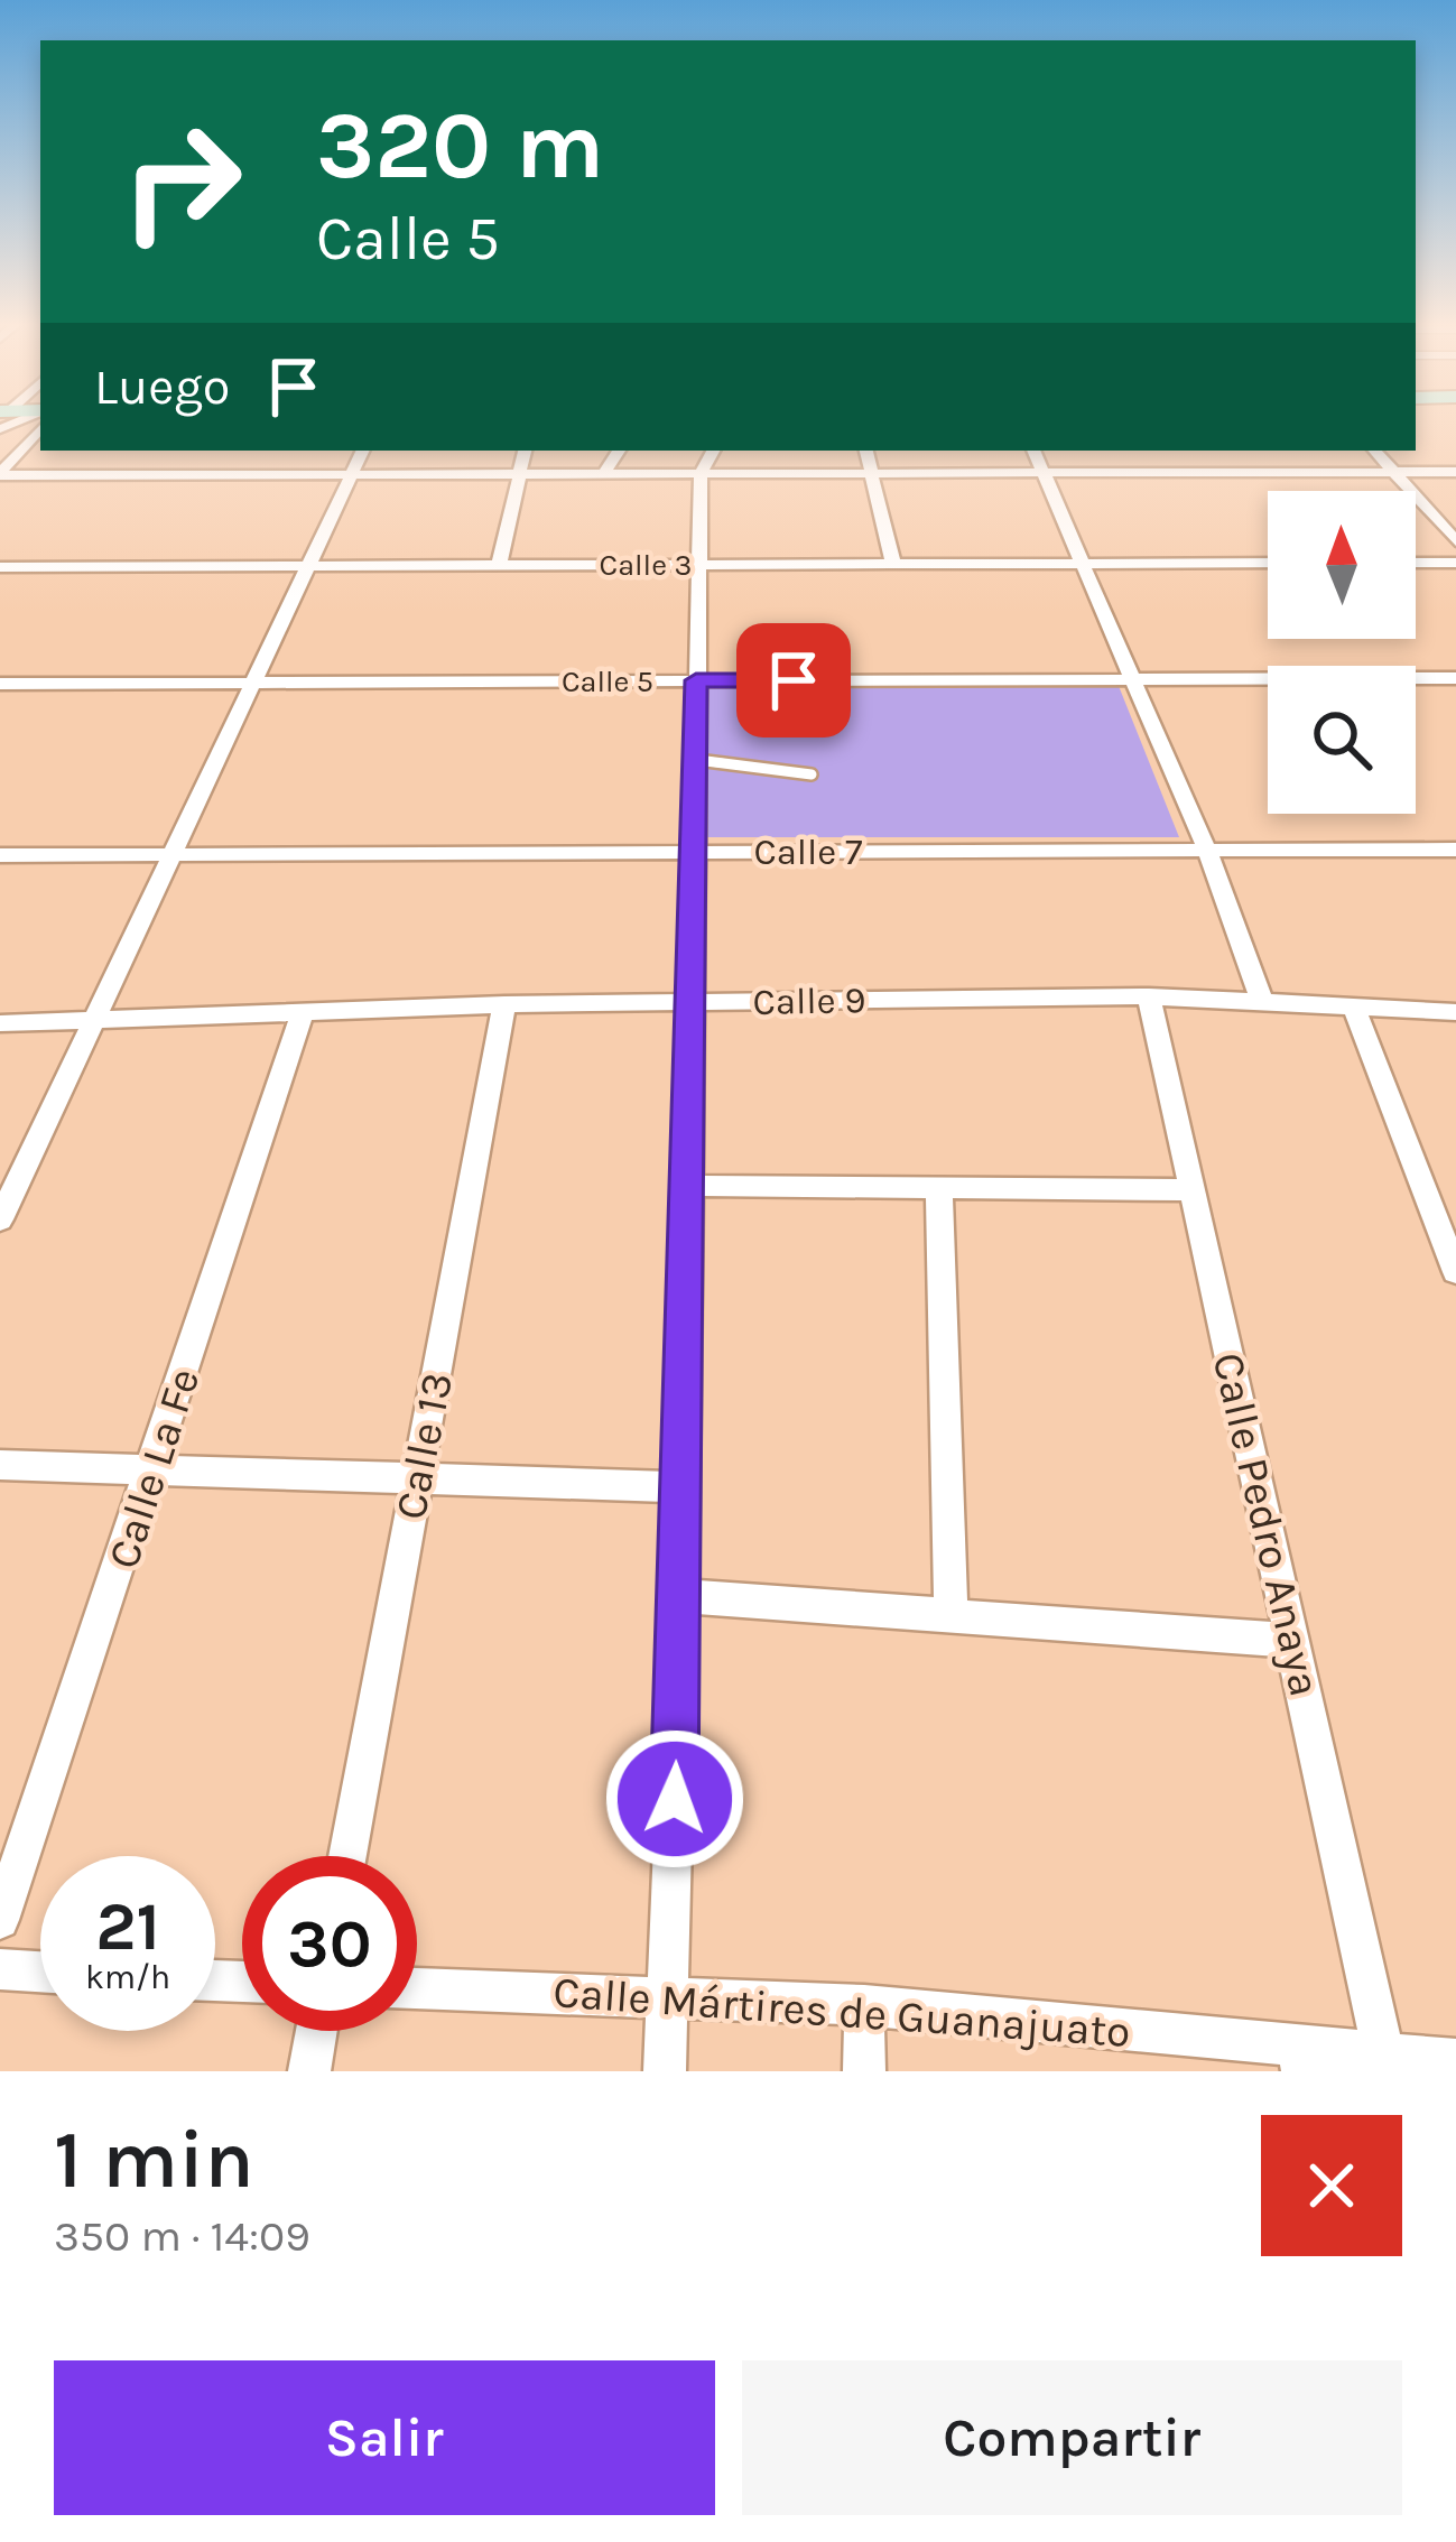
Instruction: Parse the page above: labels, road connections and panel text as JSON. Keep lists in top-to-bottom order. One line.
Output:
{"streets":{"street":["Calle 3","Calle 5","Calle 7","Calle 9","Calle 13","Calle La Fe","Calle Pedro Anaya","Calle Mártires de Guanajuato"]},"crossings":[["Calle 9","Calle 13"],["Calle 9","Calle La Fe"],["Calle 9","Calle Pedro Anaya"],["Calle Pedro Anaya","Calle Mártires de Guanajuato"]],"north":"top","page":{"turn":["320 m","Calle 5"],"then":"Luego","speed":"21 km/h","limit":"30","heading":["1 min","350 m · 14:09"],"buttons":["Salir","Compartir"]}}
